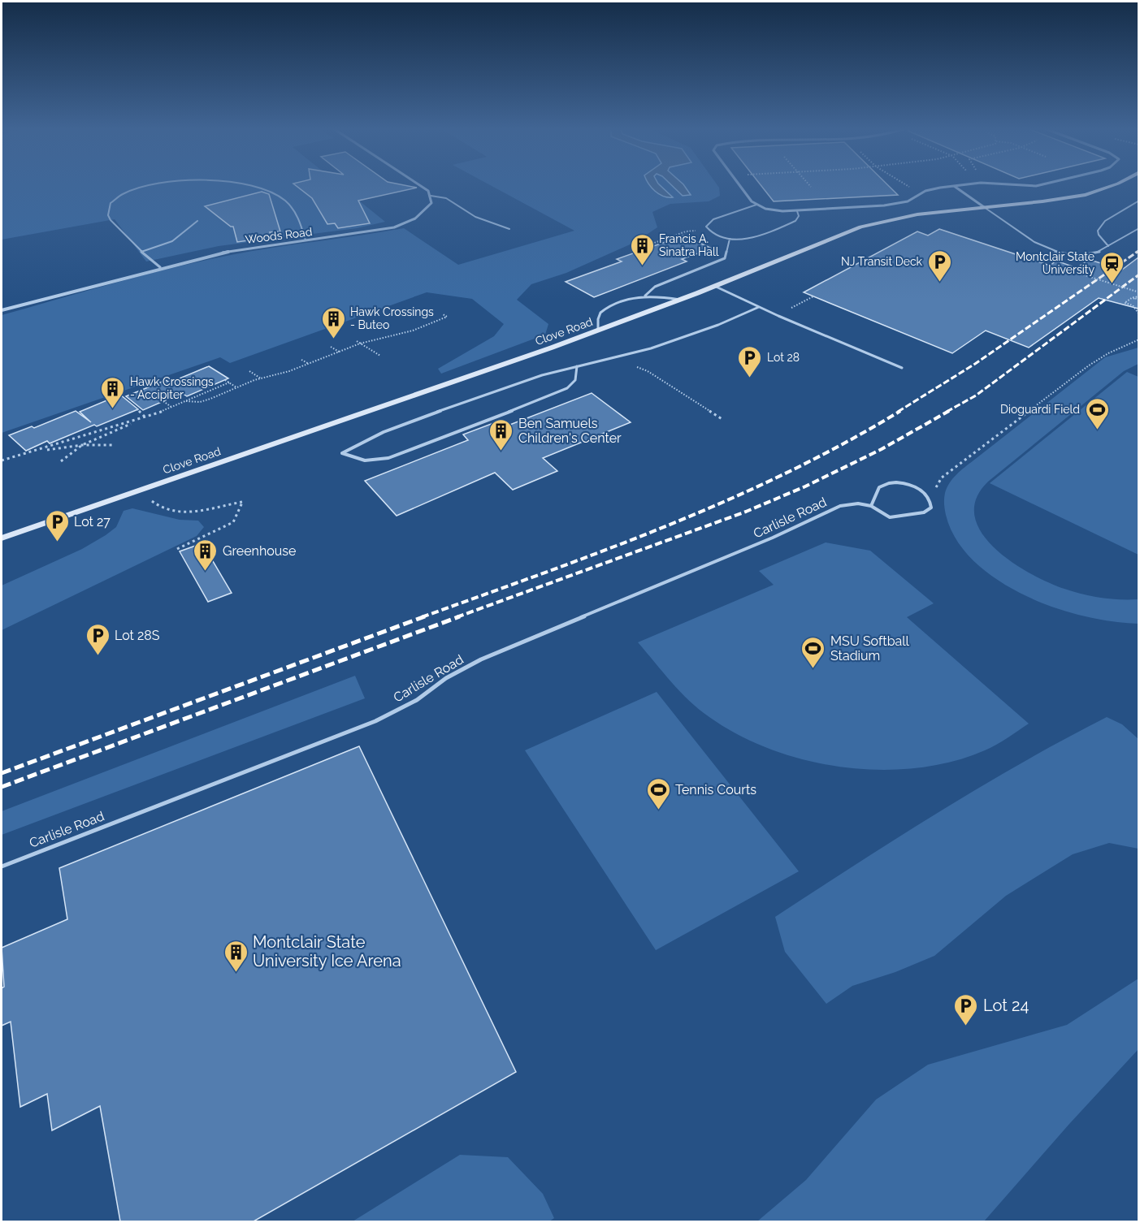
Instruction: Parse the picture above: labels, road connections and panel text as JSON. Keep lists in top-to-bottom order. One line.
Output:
{"streets":{"street":["Woods Road","Clove Road"],"lane":["Carlisle Road"]},"places":{"building":["Francis A. Sinatra Hall","Hawk Crossings - Buteo","Hawk Crossings - Accipiter","Ben Samuels Children's Center","Greenhouse","Montclair State University Ice Arena"],"parking":["NJ Transit Deck","Lot 28","Lot 27","Lot 28S","Lot 24"],"station":["Montclair State University"],"sports":["Dioguardi Field","MSU Softball Stadium","Tennis Courts"]}}
